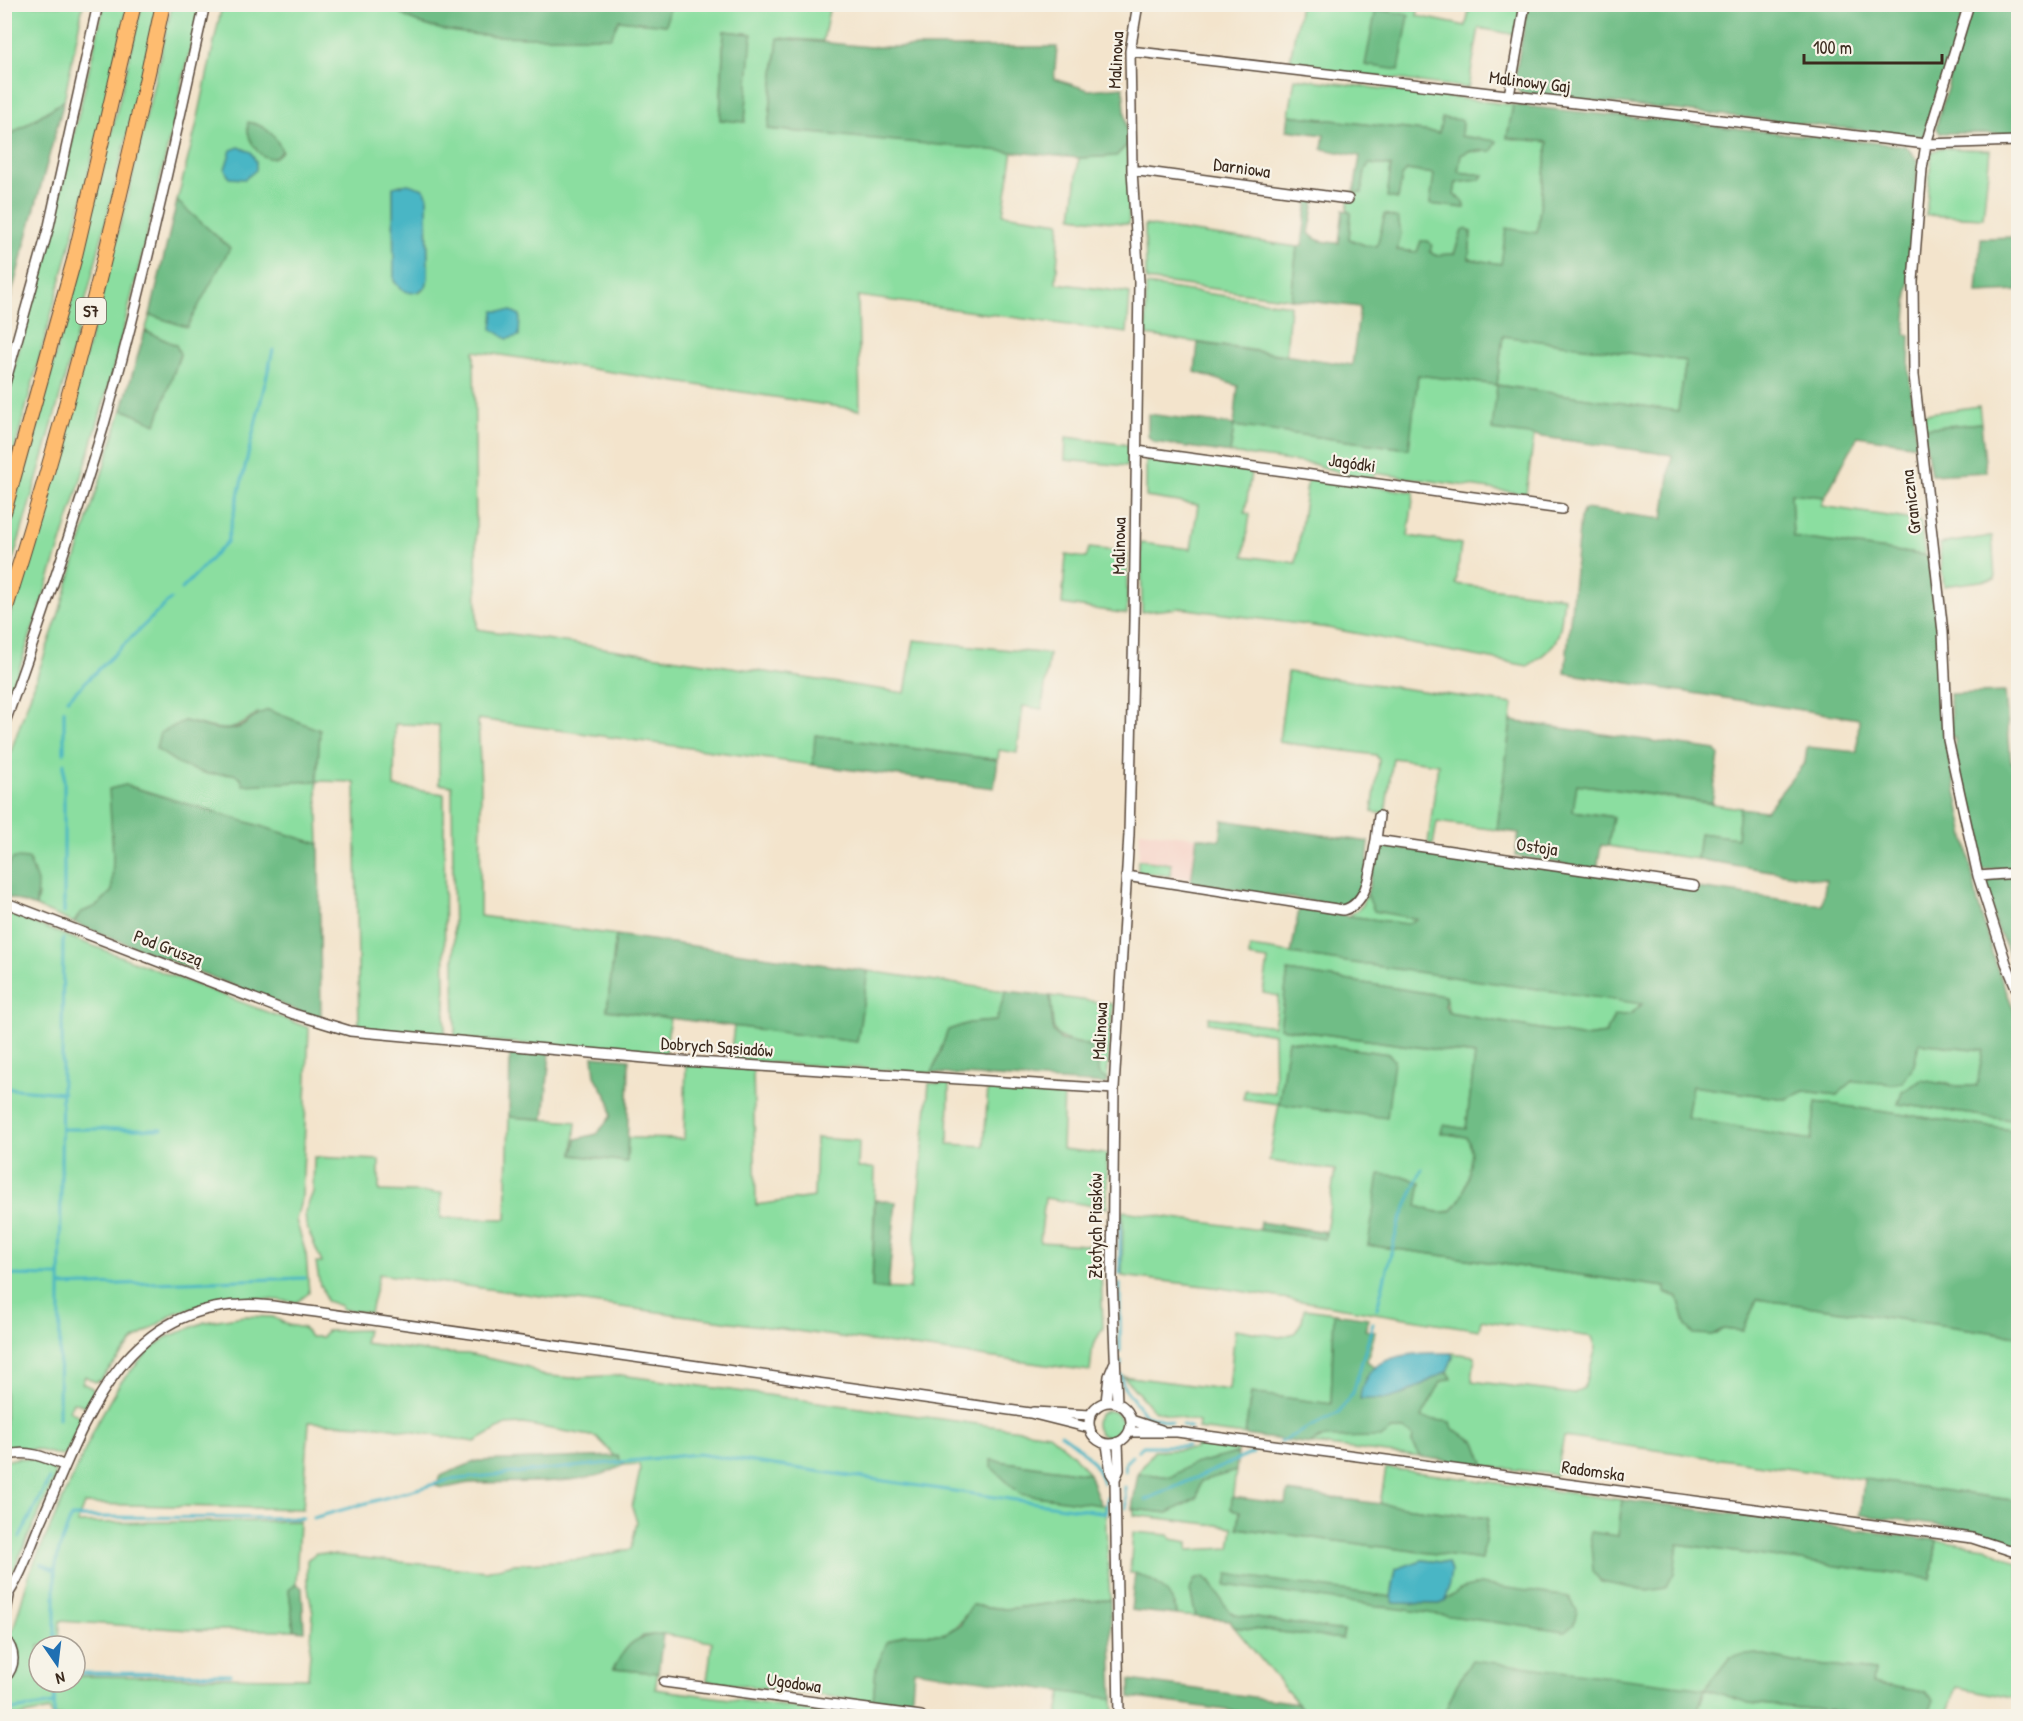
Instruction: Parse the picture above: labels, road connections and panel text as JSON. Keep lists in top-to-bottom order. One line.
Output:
{"streets":{"highway":["S7"],"street":["Malinowa","Malinowy Gaj","Darniowa","Jagódki","Graniczna","Ostoja","Pod Gruszą","Dobrych Sąsiadów","Złotych Piasków","Radomska","Ugodowa"]},"crossings":[["Malinowa","Malinowy Gaj"],["Malinowa","Darniowa"],["Malinowa","Jagódki"],["Malinowa","Dobrych Sąsiadów"],["Malinowa","Złotych Piasków"],["Malinowy Gaj","Graniczna"],["Pod Gruszą","Dobrych Sąsiadów"],["Dobrych Sąsiadów","Złotych Piasków"],["Złotych Piasków","Radomska"]],"scale_bar":"100 m","north":"bottom"}
